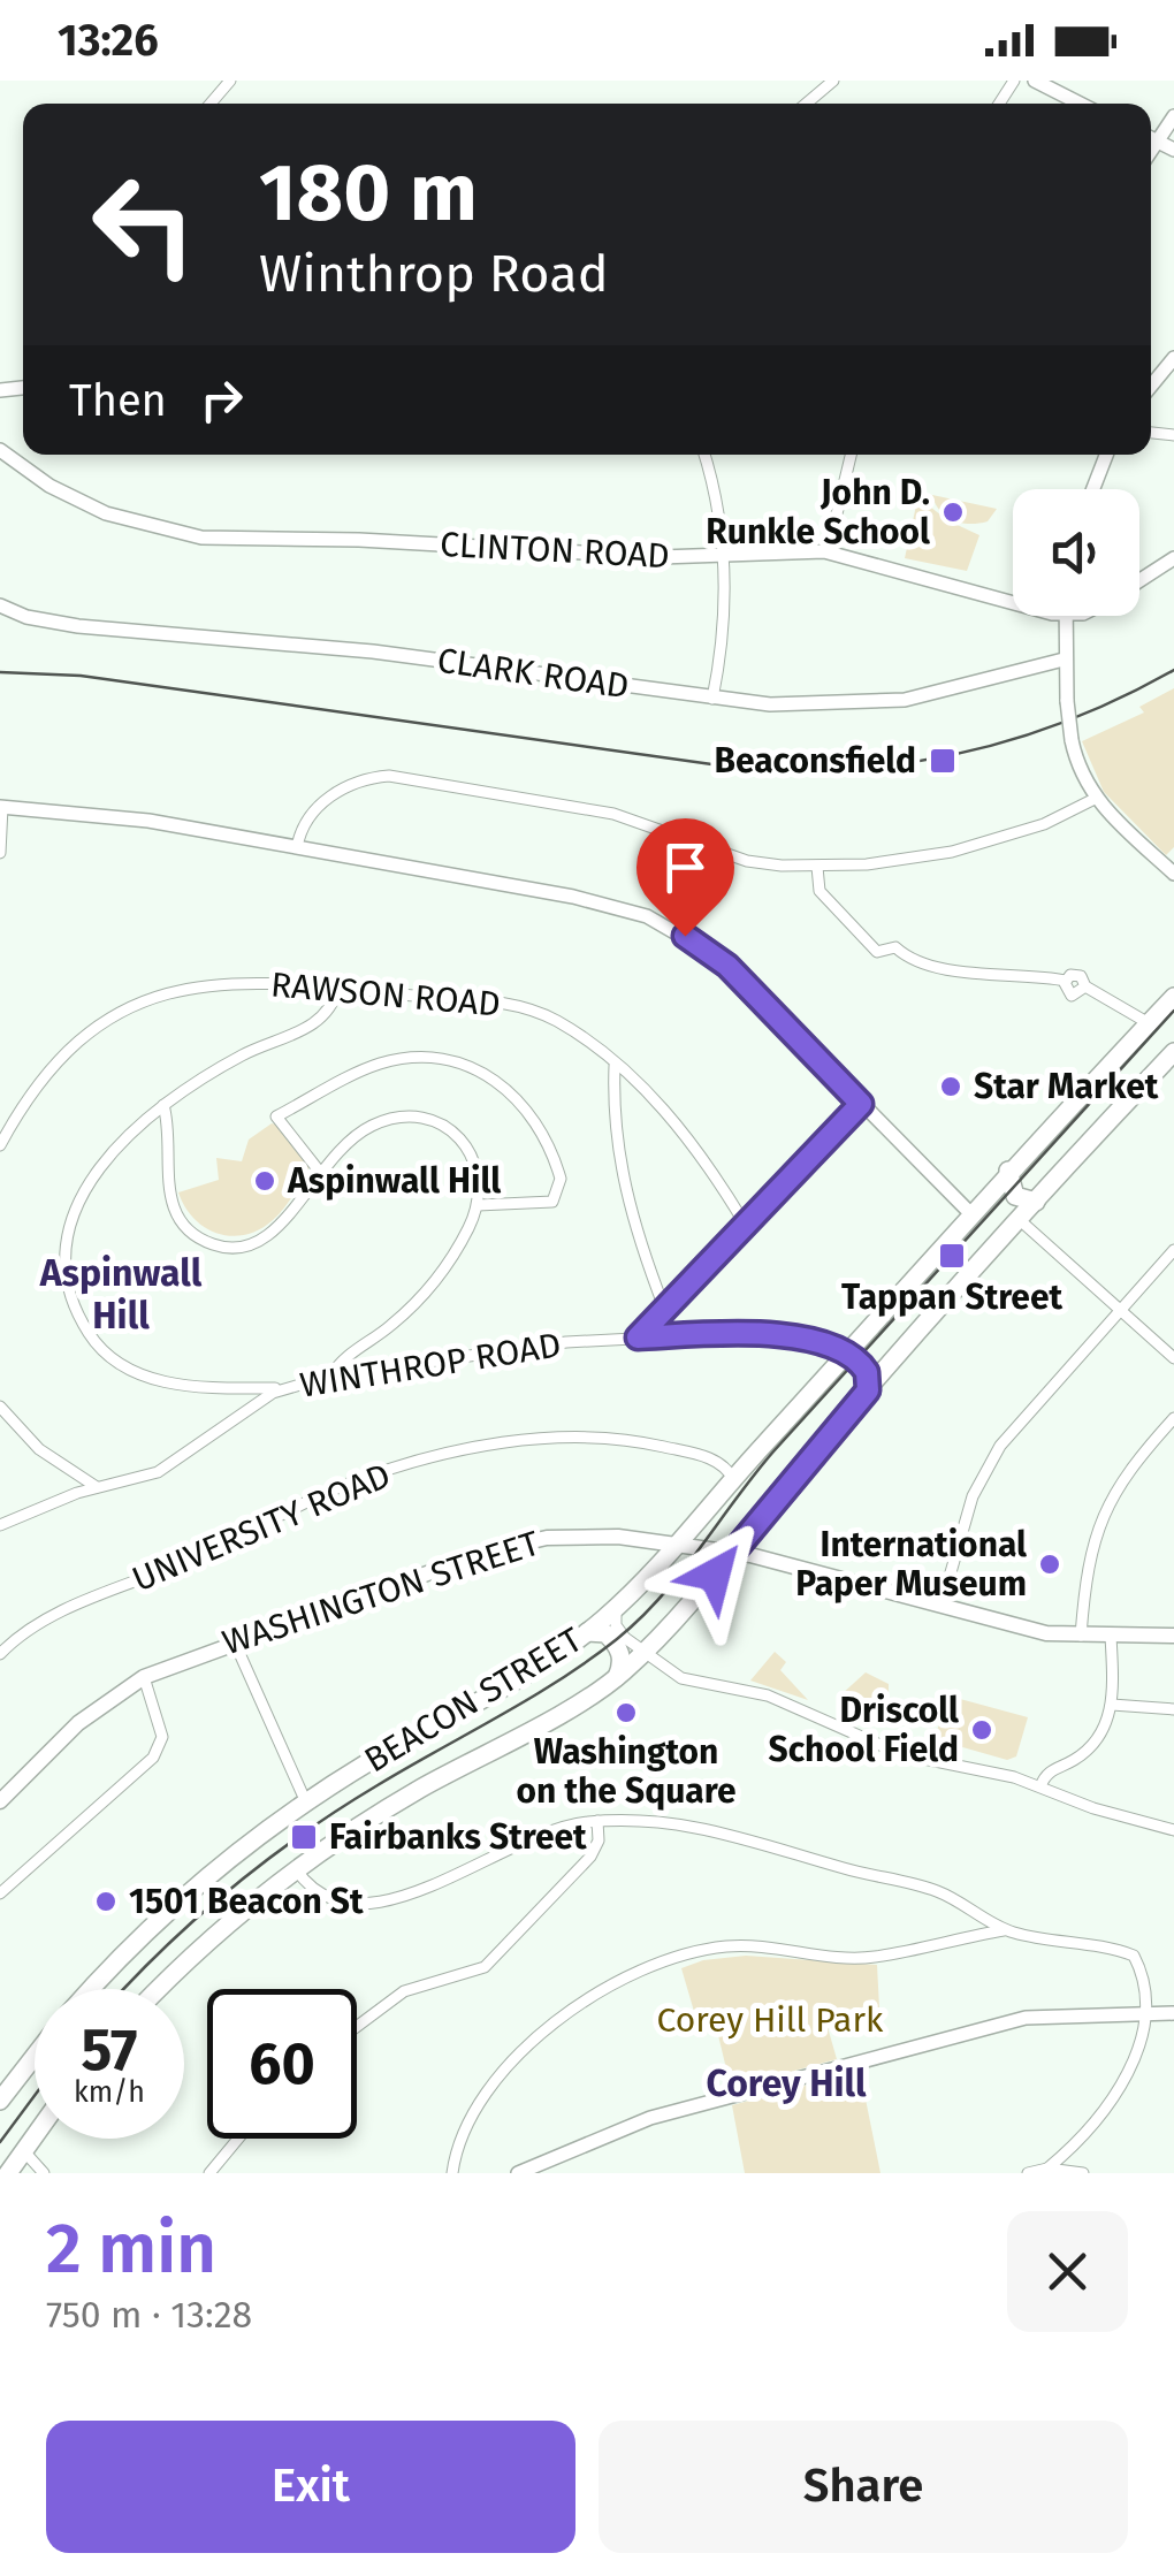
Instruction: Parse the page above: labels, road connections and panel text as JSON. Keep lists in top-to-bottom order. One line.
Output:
{"streets":{"main road":["WASHINGTON STREET","BEACON STREET"],"street":["CLINTON ROAD","CLARK ROAD","RAWSON ROAD","WINTHROP ROAD","UNIVERSITY ROAD"]},"crossings":[["WINTHROP ROAD","BEACON STREET"],["UNIVERSITY ROAD","BEACON STREET"],["WASHINGTON STREET","BEACON STREET"]],"districts":["Aspinwall Hill","Corey Hill"],"parks":["Corey Hill Park"],"places":{"other":["John D. Runkle School","Star Market","Aspinwall Hill","International Paper Museum","Washington on the Square","Driscoll School Field","1501 Beacon St"],"transit":["Beaconsfield","Tappan Street","Fairbanks Street"]},"page":{"status":"13:26","turn":["180 m","Winthrop Road"],"then":"Then","speed":"57 km/h","limit":"60","heading":["2 min","750 m · 13:28"],"buttons":["Exit","Share"]}}
